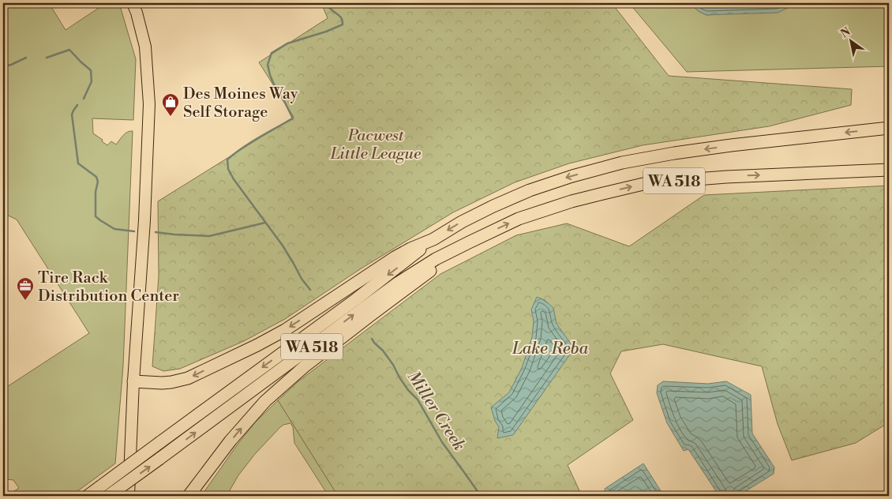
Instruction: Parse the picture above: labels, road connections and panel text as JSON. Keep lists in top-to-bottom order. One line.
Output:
{"streets":{"highway":["WA 518"]},"water":["Lake Reba","Miller Creek"],"parks":["Pacwest Little League"],"places":{"shop":["Des Moines Way Self Storage"],"office":["Tire Rack Distribution Center"]},"north":"top left"}
